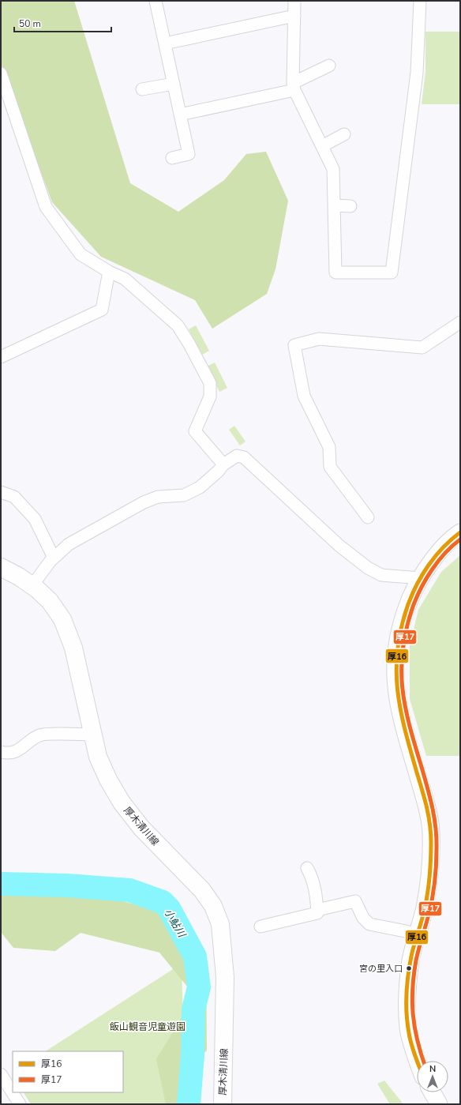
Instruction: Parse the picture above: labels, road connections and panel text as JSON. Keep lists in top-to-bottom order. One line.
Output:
{"streets":{"main road":["厚木清川線"]},"water":["小鮎川"],"parks":["飯山観音児童遊園"],"places":["宮の里入口"],"lines":["transit line 厚16","transit line 厚17"],"legend":["厚16","厚17"],"scale_bar":"50 m","north":"top"}
